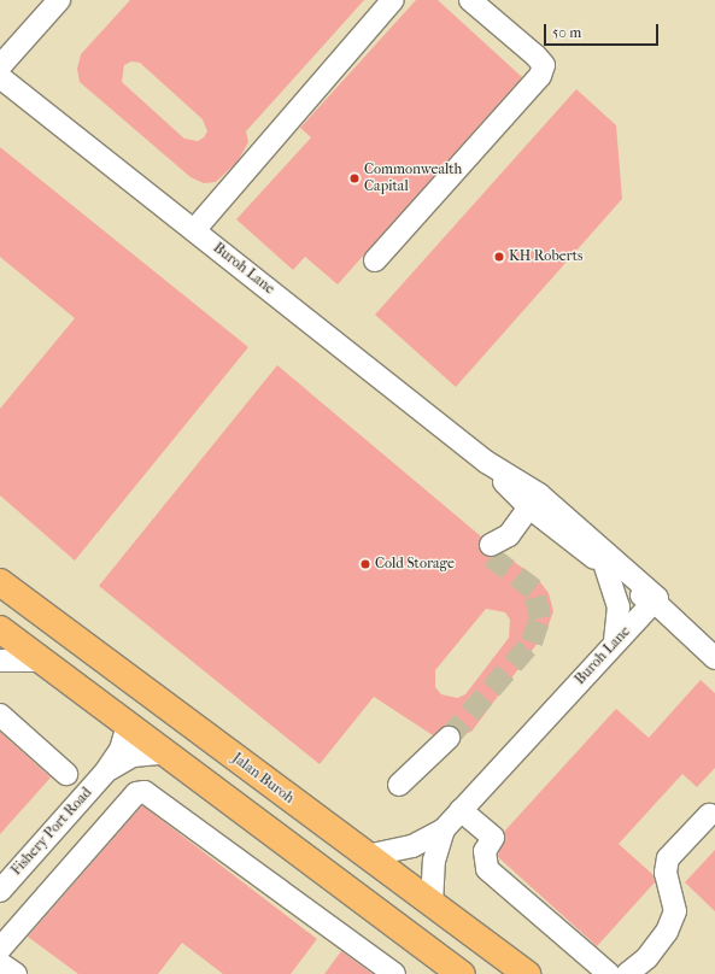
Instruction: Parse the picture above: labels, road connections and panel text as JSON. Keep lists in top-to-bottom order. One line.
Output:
{"streets":{"highway":["Jalan Buroh"],"street":["Buroh Lane","Fishery Port Road"]},"crossings":[["Buroh Lane","Jalan Buroh"]],"places":["Commonwealth Capital","KH Roberts","Cold Storage"],"scale_bar":"50 m"}
